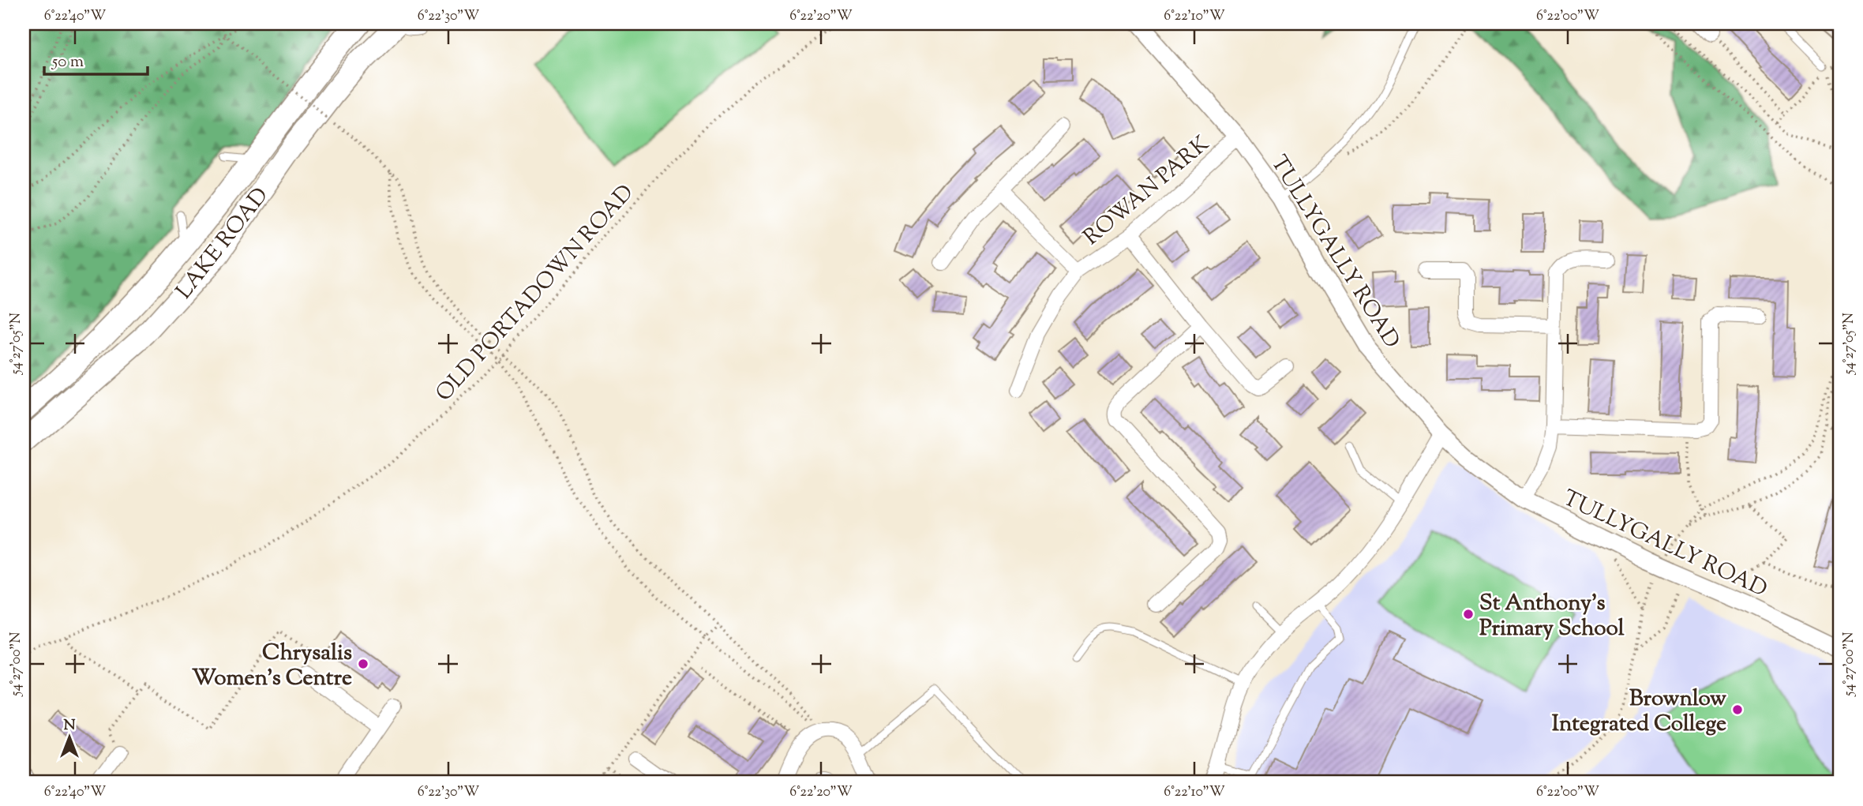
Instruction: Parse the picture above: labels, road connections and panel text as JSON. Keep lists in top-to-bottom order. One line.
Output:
{"streets":{"highway":["LAKE ROAD"],"street":["ROWAN PARK","TULLYGALLY ROAD"],"path":["OLD PORTADOWN ROAD"]},"crossings":[["ROWAN PARK","TULLYGALLY ROAD"]],"places":["St Anthony's Primary School","Chrysalis Women's Centre","Brownlow Integrated College"],"scale_bar":"50 m","north":"top","coordinates":["6°22'40\"W","6°22'30\"W","6°22'20\"W","6°22'10\"W","6°22'00\"W","54°27'05\"N","54°27'00\"N"]}
